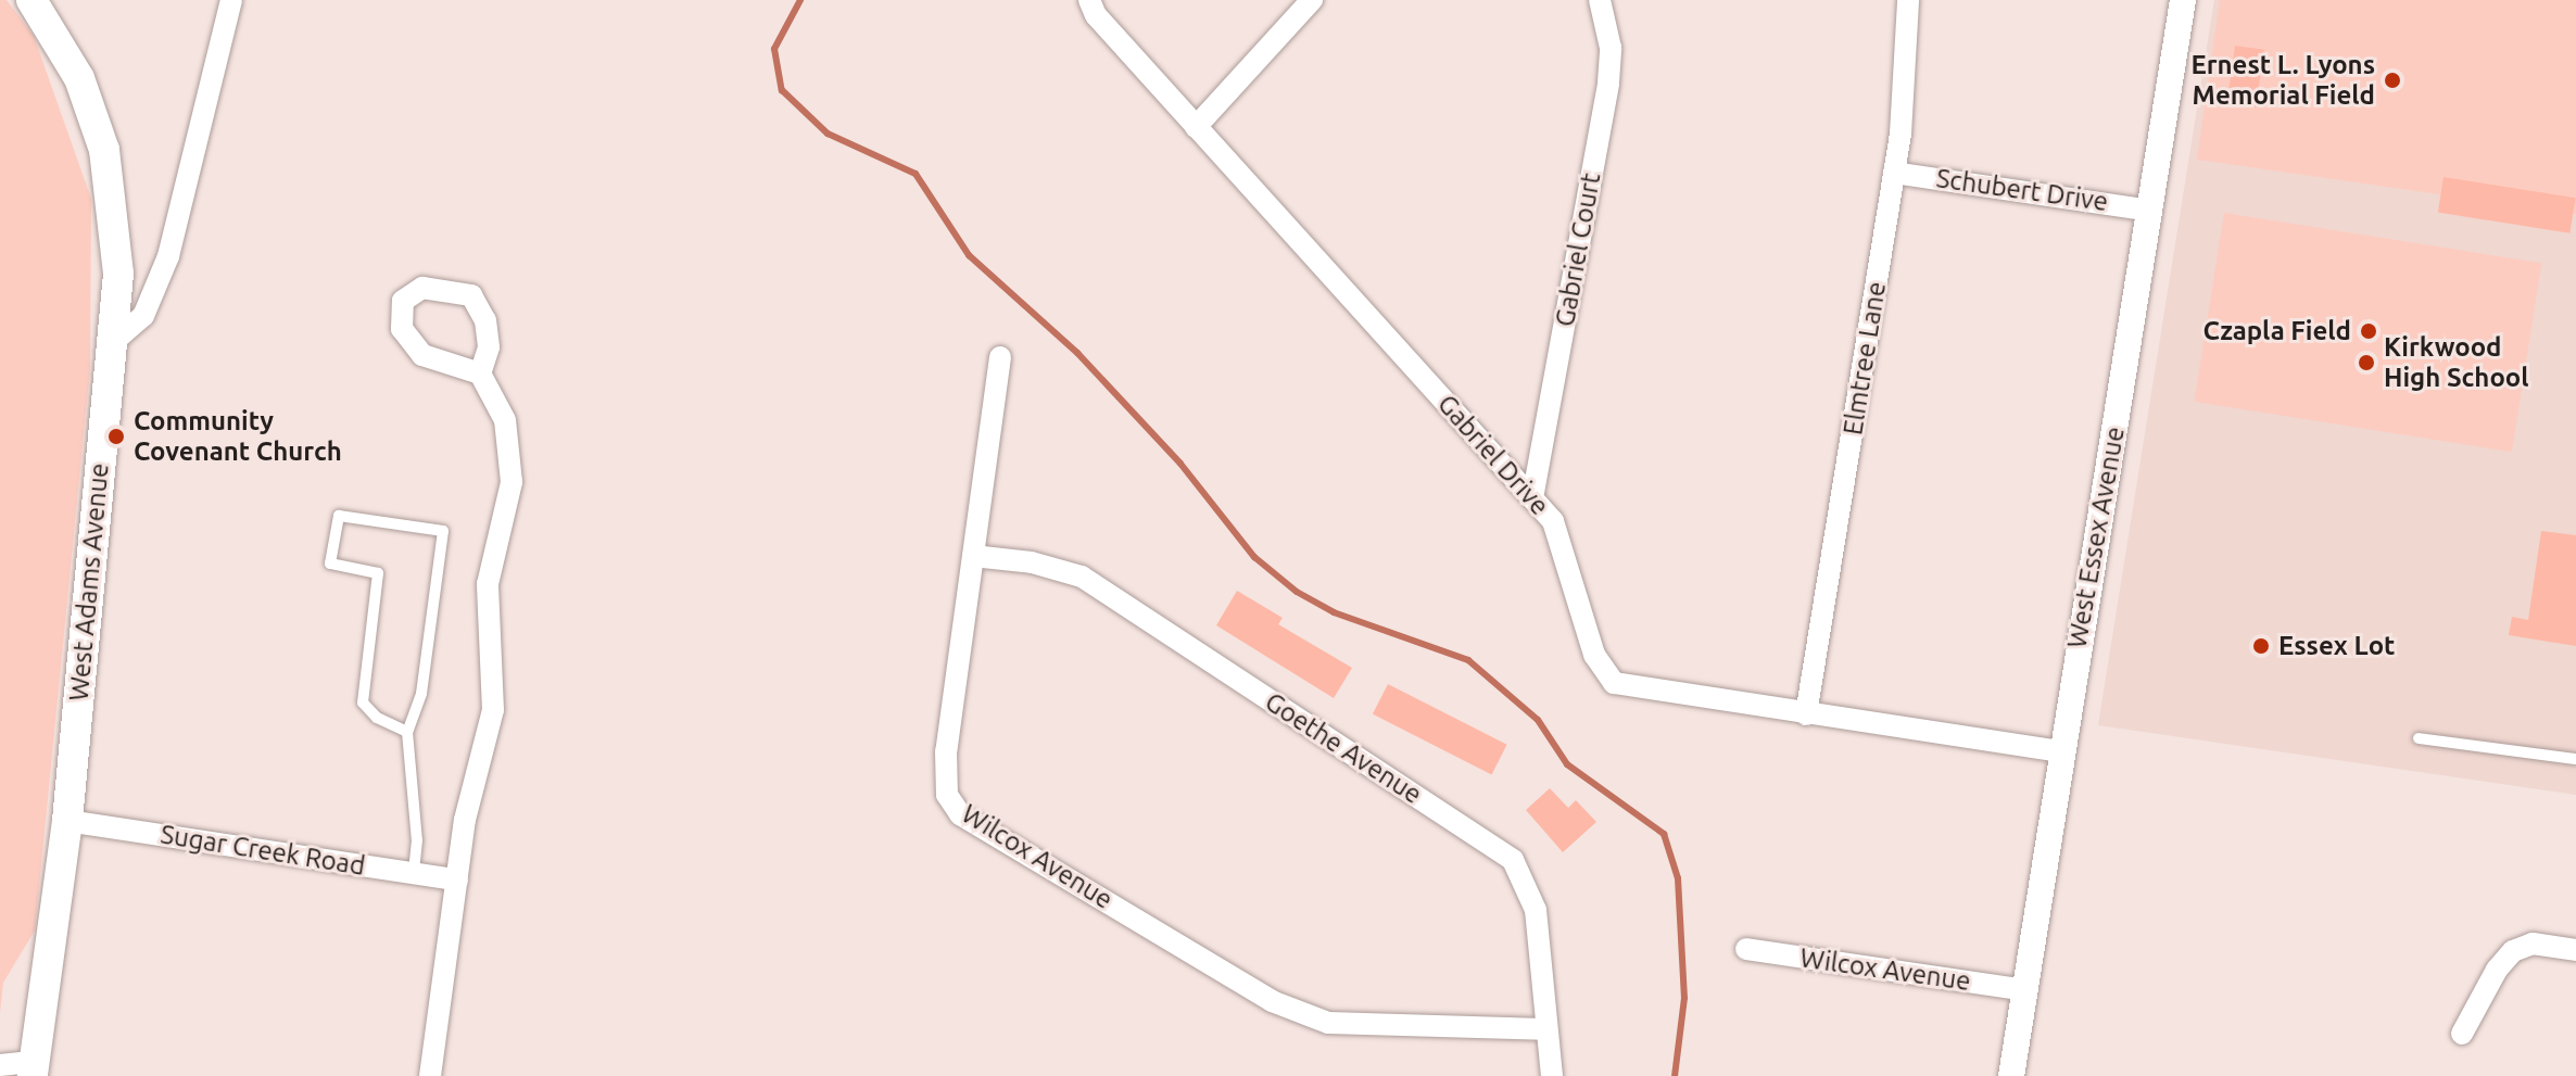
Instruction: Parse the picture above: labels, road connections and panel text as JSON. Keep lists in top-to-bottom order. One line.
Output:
{"streets":{"main road":["West Adams Avenue"],"street":["Schubert Drive","Gabriel Court","Elmtree Lane","Gabriel Drive","West Essex Avenue","Goethe Avenue","Sugar Creek Road","Wilcox Avenue"]},"crossings":[["Schubert Drive","Elmtree Lane"],["Schubert Drive","West Essex Avenue"],["Gabriel Court","Gabriel Drive"],["Elmtree Lane","Gabriel Drive"],["Gabriel Drive","West Essex Avenue"],["West Essex Avenue","Wilcox Avenue"],["West Adams Avenue","Sugar Creek Road"],["Goethe Avenue","Wilcox Avenue"]],"places":["Ernest L. Lyons Memorial Field","Czapla Field","Kirkwood High School","Community Covenant Church","Essex Lot"]}
